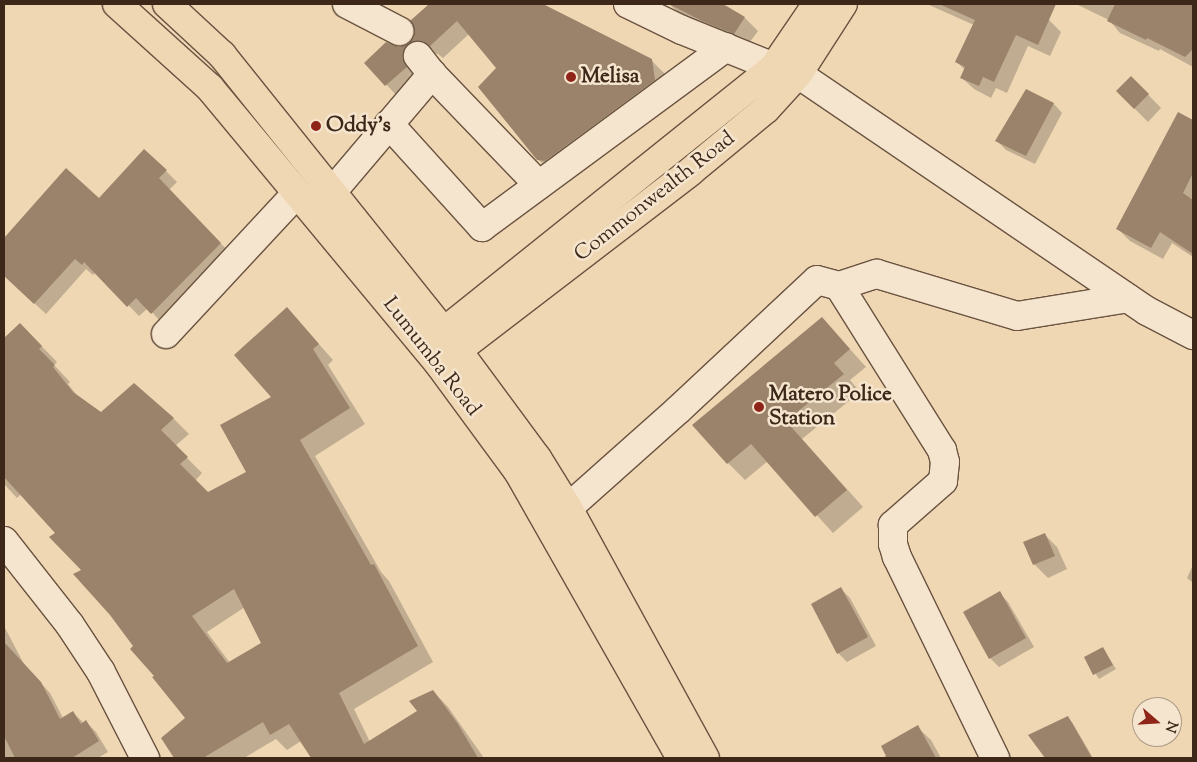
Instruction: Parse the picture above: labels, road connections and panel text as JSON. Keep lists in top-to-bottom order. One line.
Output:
{"streets":{"main road":["Commonwealth Road","Lumumba Road"]},"crossings":[["Commonwealth Road","Lumumba Road"]],"places":["Melisa","Oddy's","Matero Police Station"],"north":"right"}
